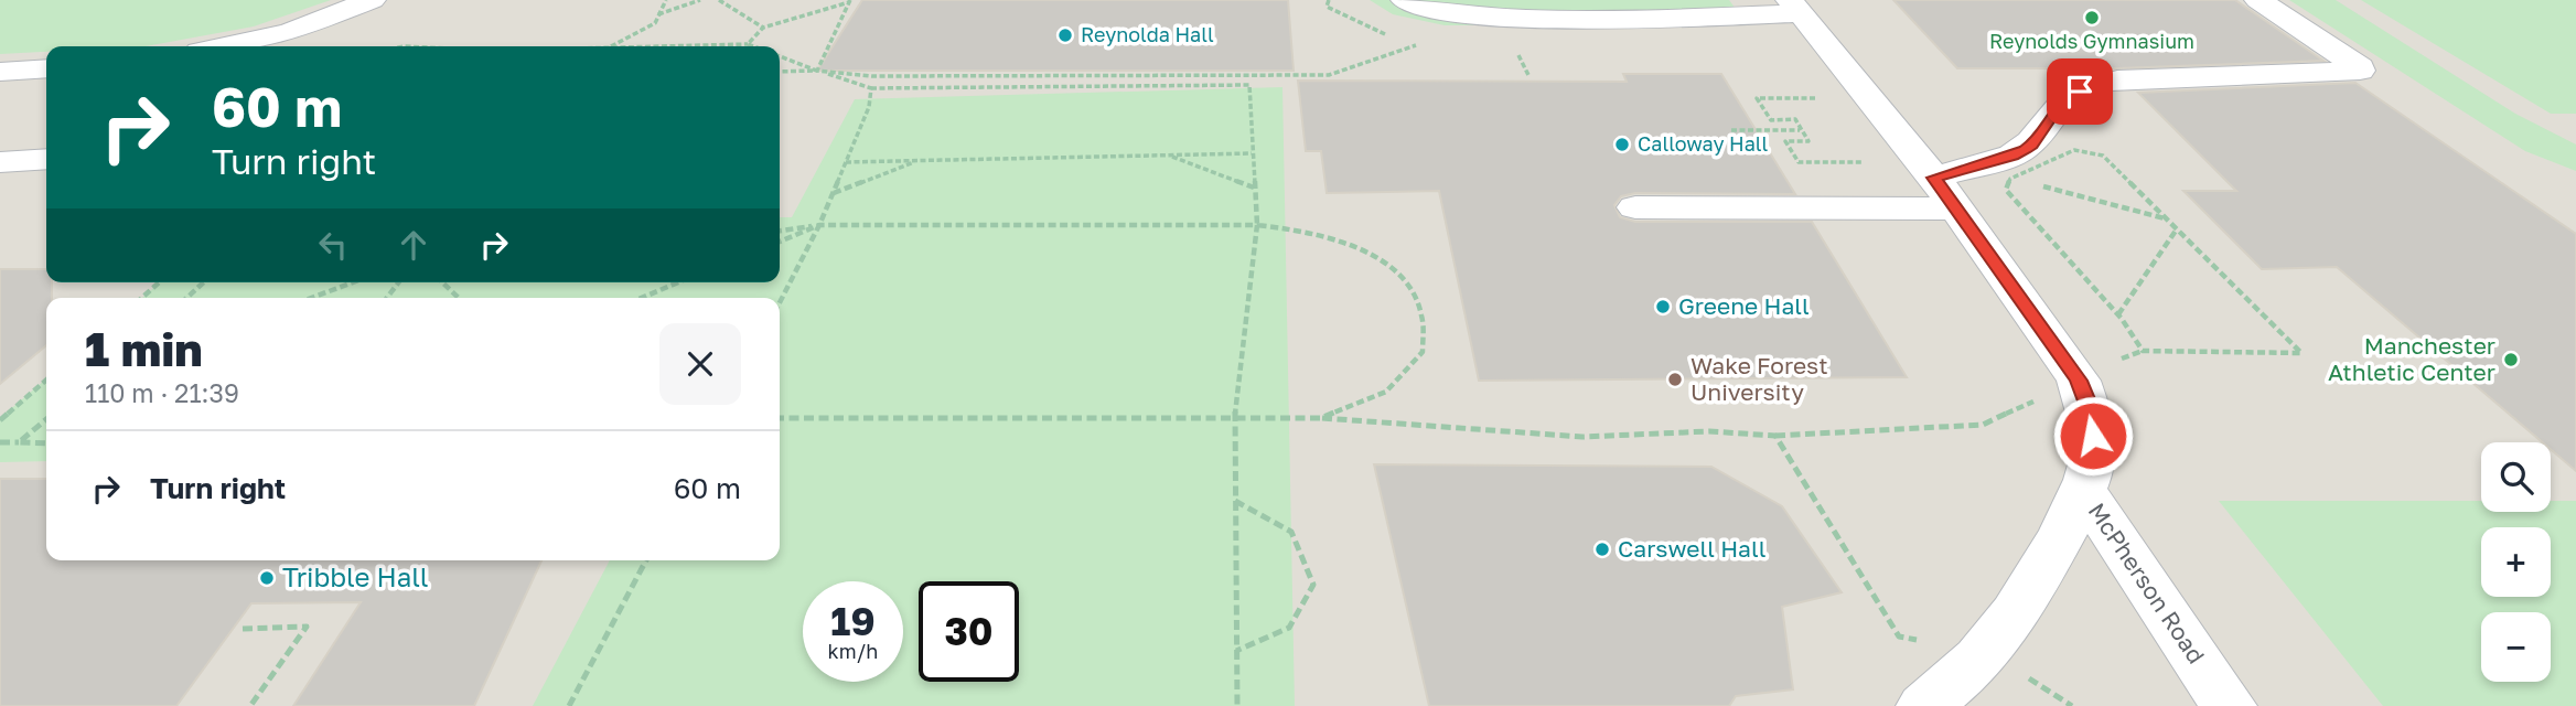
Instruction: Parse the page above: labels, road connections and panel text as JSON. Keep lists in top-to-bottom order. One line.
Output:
{"streets":{"street":["McPherson Road"]},"places":["Reynolds Gymnasium","Reynolda Hall","Calloway Hall","Greene Hall","Manchester Athletic Center","Wake Forest University","Carswell Hall","Tribble Hall"],"page":{"turn":["60 m","Turn right"],"heading":["1 min","110 m · 21:39"],"list":[{"name":"Turn right","value":"60 m"}],"map_buttons":["+","−"],"speed":"19 km/h","limit":"30"}}
